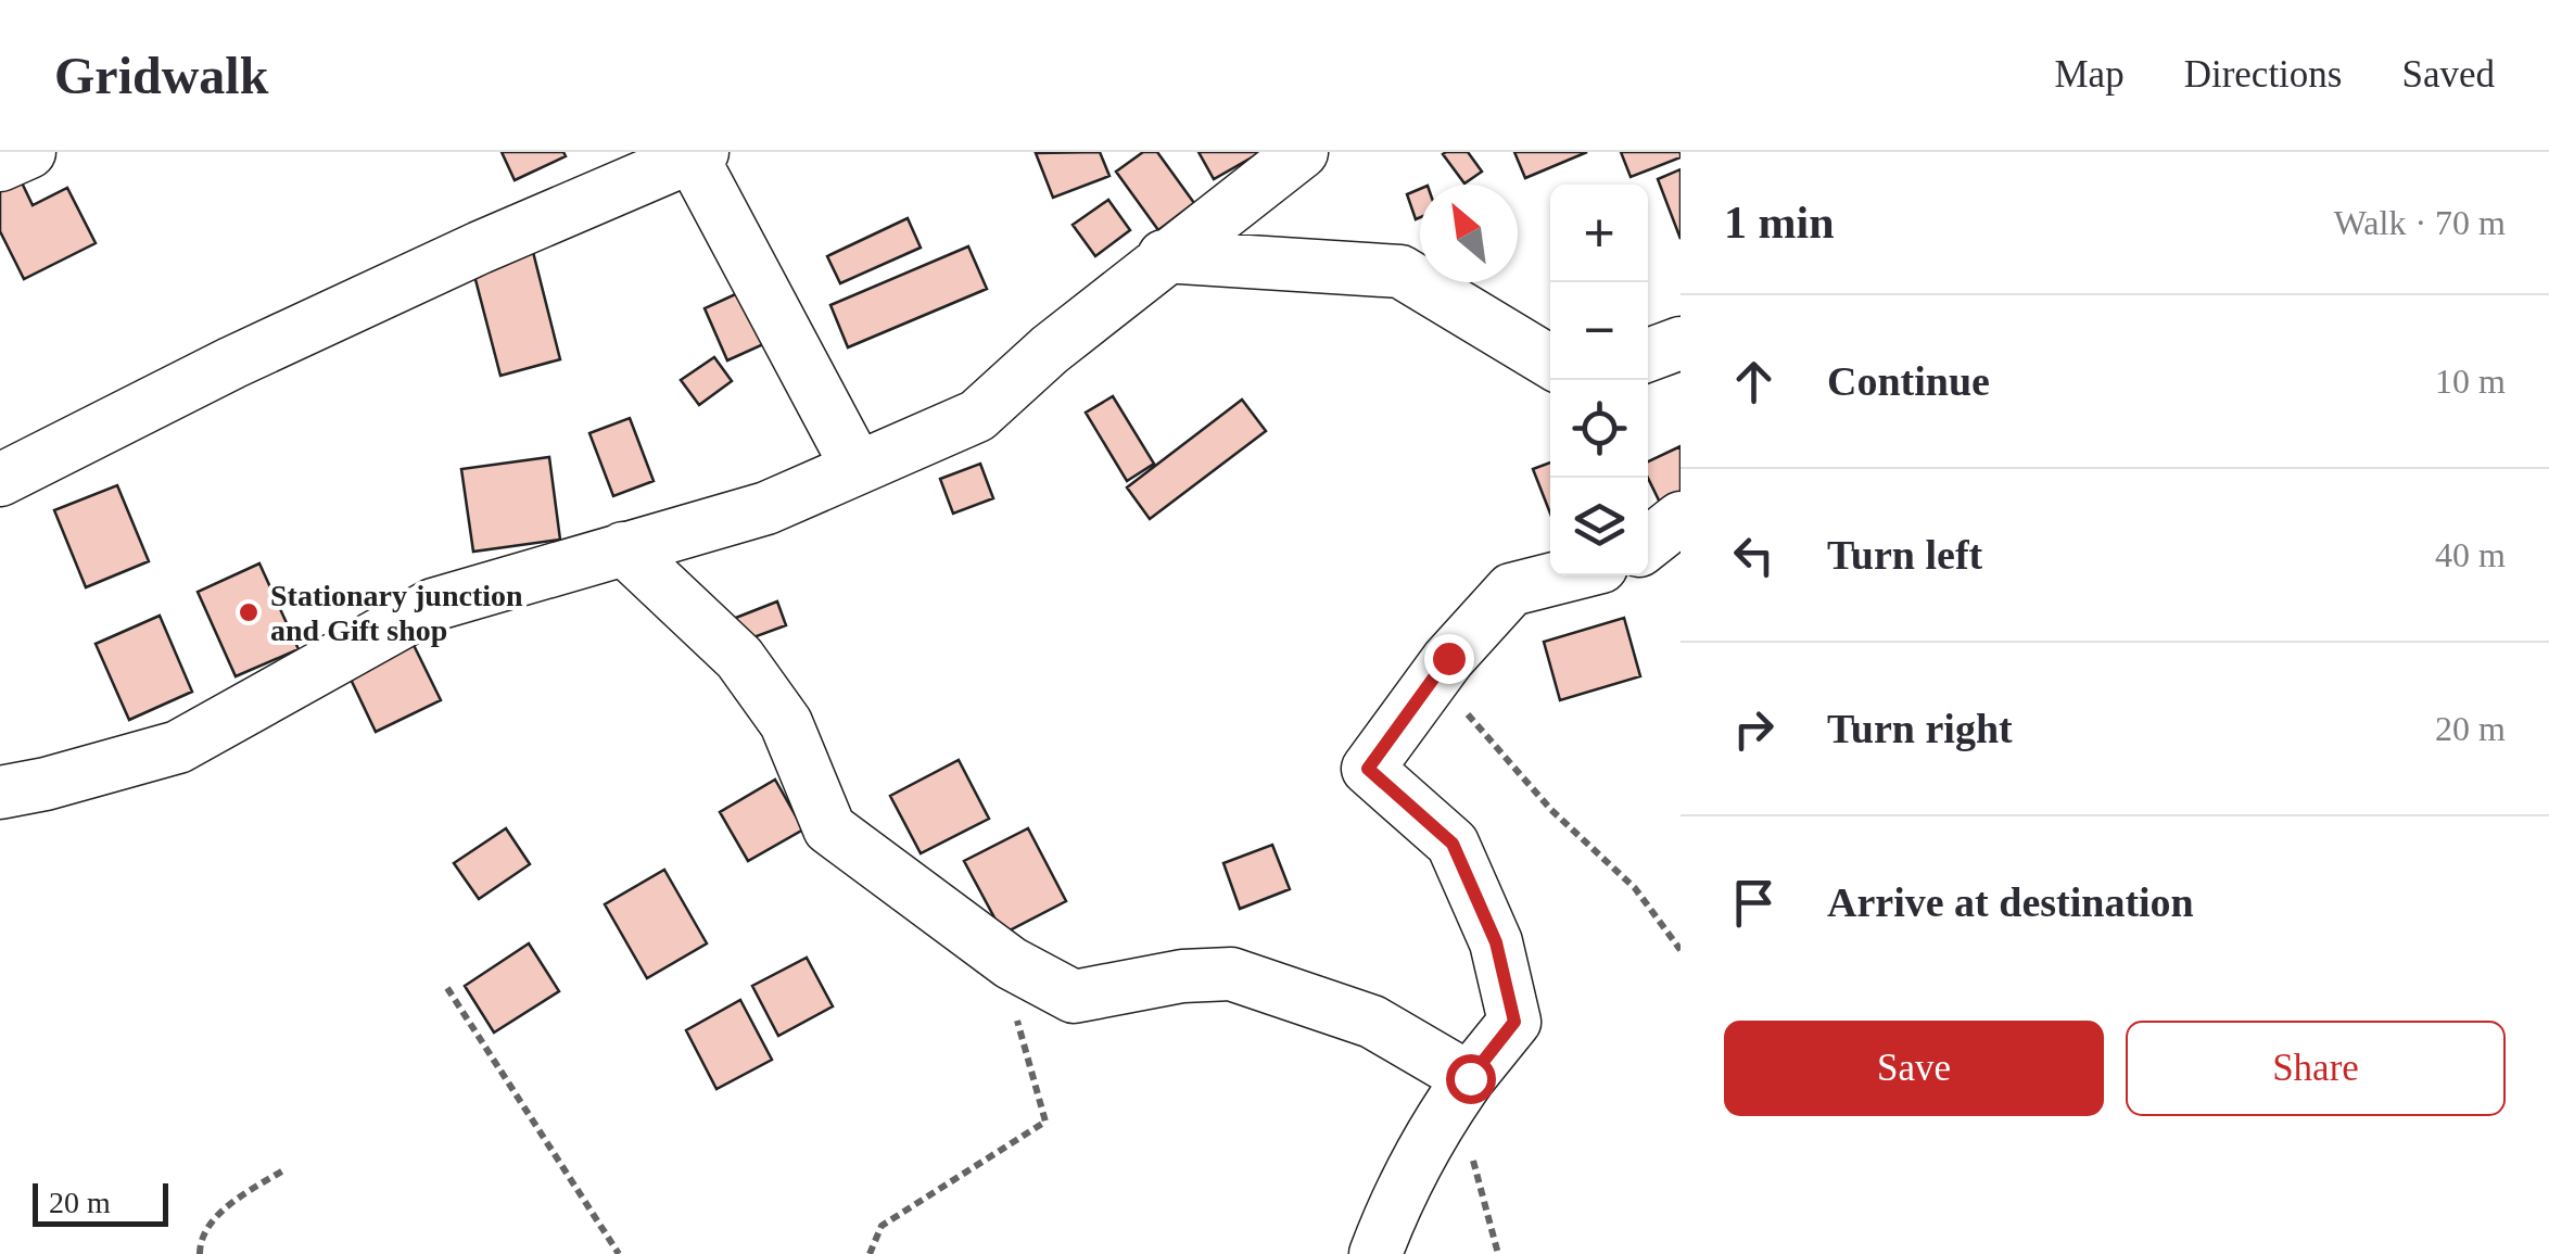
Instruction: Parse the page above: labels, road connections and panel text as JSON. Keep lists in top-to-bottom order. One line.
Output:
{"places":["Stationary junction and Gift shop"],"scale_bar":"20 m","north":"top left","page":{"header":"Gridwalk","nav":["Map","Directions","Saved"],"heading":["1 min","Walk · 70 m"],"map_buttons":["+","−"],"list":[["Continue","10 m"],["Turn left","40 m"],["Turn right","20 m"],"Arrive at destination"],"buttons":["Save","Share"],"scale":"20 m"}}
